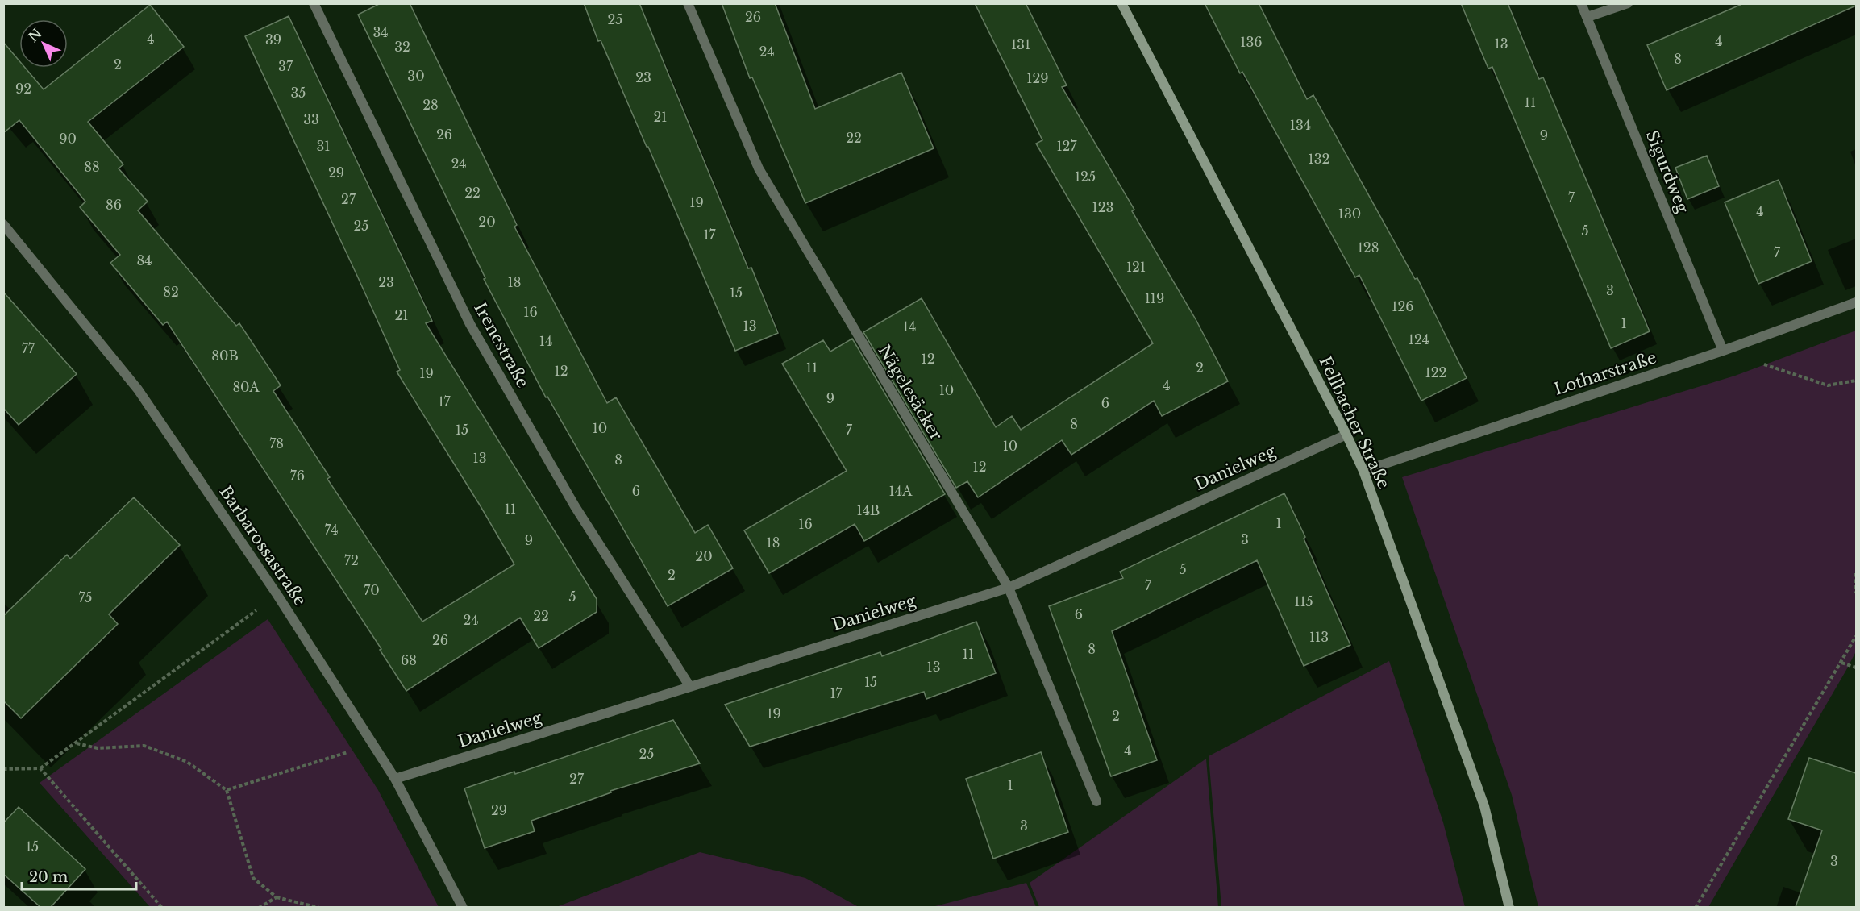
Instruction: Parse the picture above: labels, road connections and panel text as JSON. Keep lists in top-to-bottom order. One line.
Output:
{"streets":{"street":["Sigurdweg","Irenestraße","Lotharstraße","Nägelesäcker","Fellbacher Straße","Danielweg","Barbarossastraße"]},"crossings":[["Sigurdweg","Lotharstraße"],["Irenestraße","Danielweg"],["Lotharstraße","Fellbacher Straße"],["Nägelesäcker","Danielweg"],["Fellbacher Straße","Danielweg"],["Danielweg","Barbarossastraße"]],"house_numbers":["26","25","34","4","39","4","136","13","131","32","24","8","2","37","30","23","129","92","35","11","28","21","33","134","26","9","22","90","31","127","132","24","88","29","125","22","7","27","19","86","123","4","130","20","25","5","17","128","7","84","121","23","18","3","82","15","119","126","16","21","1","13","14","124","14","77","80B","12","11","2","12","122","19","4","80A","10","9","17","6","8","10","15","7","78","10","13","8","12","76","6","14A","11","14B","1","16","74","3","9","18","20","72","5","2","7","70","5","75","115","6","22","24","113","26","8","11","68","13","15","17","19","2","4","25","27","1","29","3","15","3"],"scale_bar":"20 m","north":"top left"}
